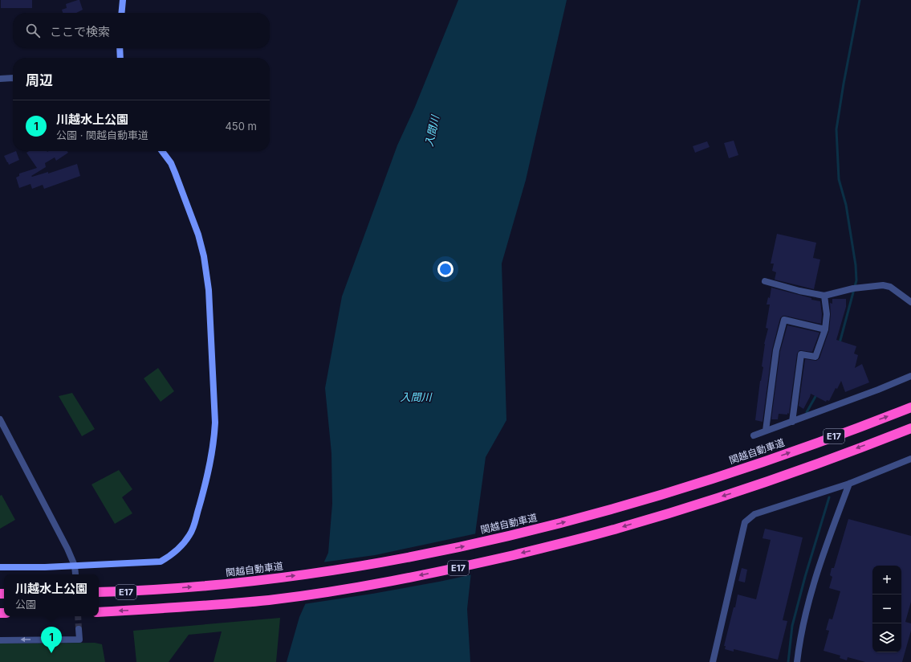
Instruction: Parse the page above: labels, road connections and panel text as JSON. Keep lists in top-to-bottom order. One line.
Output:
{"streets":{"highway":["E17","関越自動車道"]},"water":["入間川"],"page":{"search":"ここで検索","heading":"周辺","list":[{"mark":"1","name":"川越水上公園","note":"公園 · 関越自動車道","value":"450 m"}],"map_buttons":["+","−"],"popup":["川越水上公園","公園"],"pins":"1"}}
